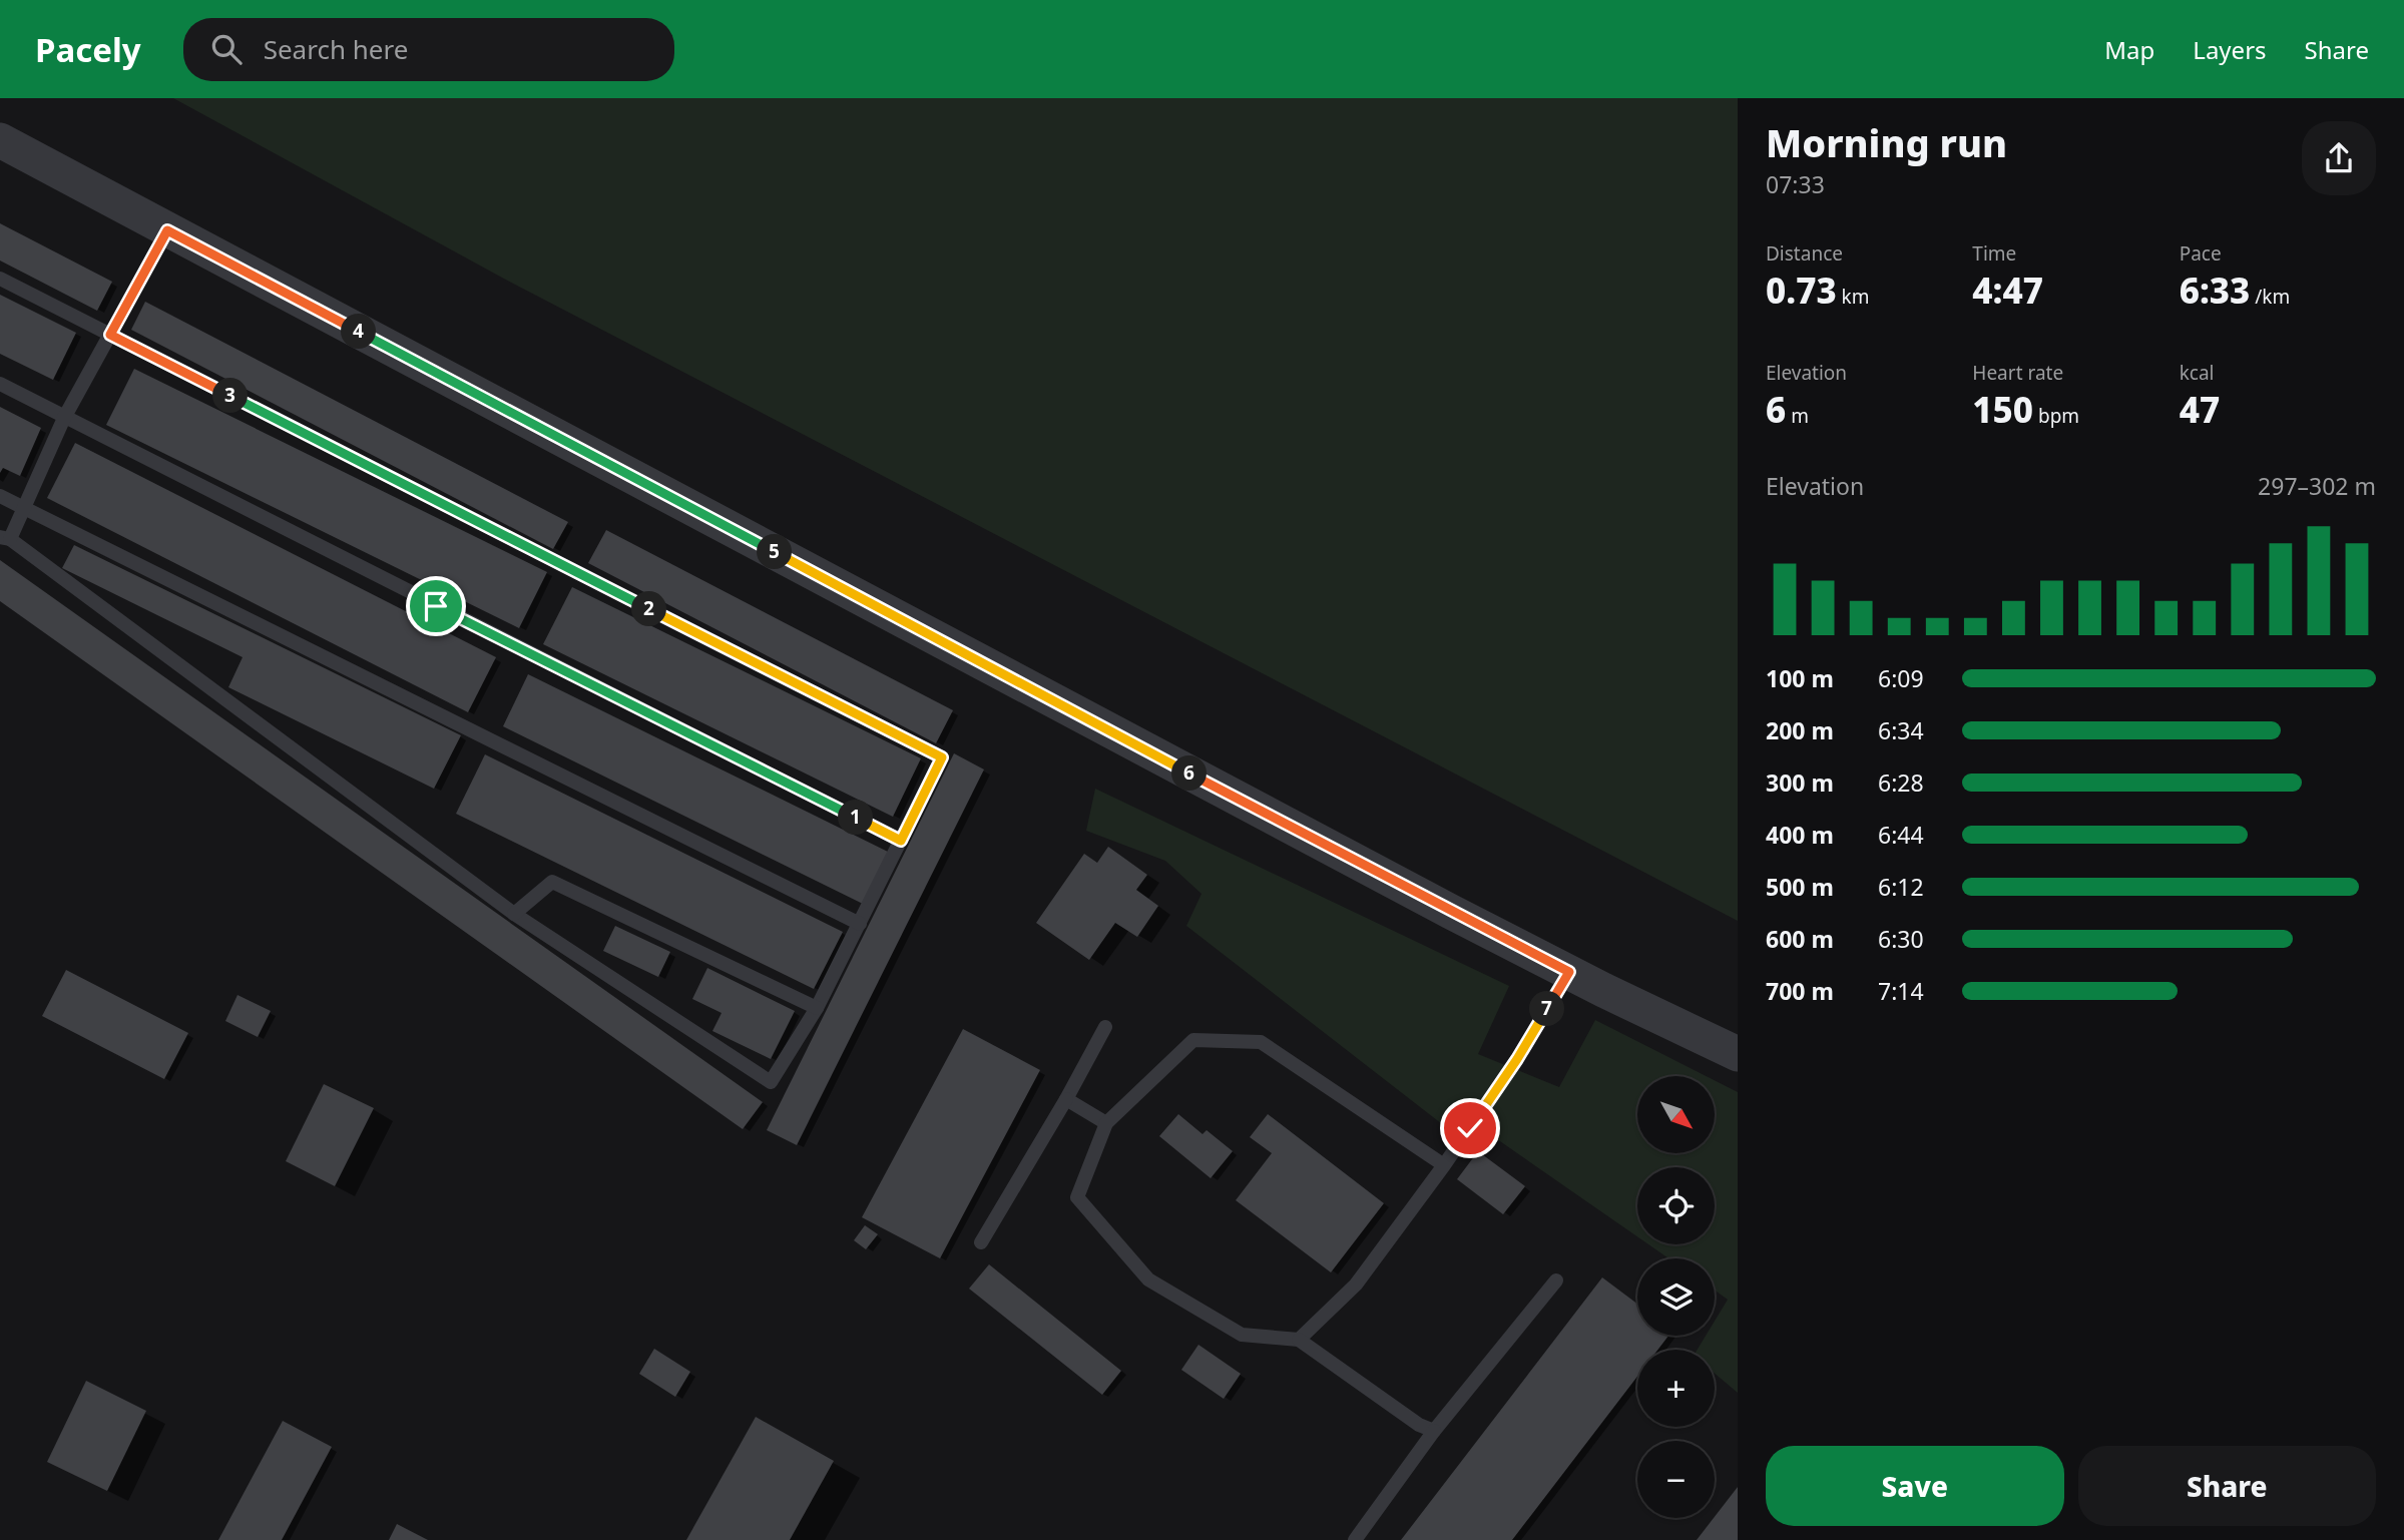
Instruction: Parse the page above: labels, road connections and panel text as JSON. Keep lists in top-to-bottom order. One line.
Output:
{"north":"bottom right","page":{"header":"Pacely","search":"Search here","nav":["Map","Layers","Share"],"heading":["Morning run","07:33"],"stats":[["Distance","0.73 km"],["Time","4:47"],["Pace","6:33 /km"],["Elevation","6 m"],["Heart rate","150 bpm"],["kcal","47"]],"pins":["4","3","5","2","6","1","7"],"chart":["Elevation","297–302 m"],"list":[{"name":"100 m","note":"6:09"},{"name":"200 m","note":"6:34"},{"name":"300 m","note":"6:28"},{"name":"400 m","note":"6:44"},{"name":"500 m","note":"6:12"},{"name":"600 m","note":"6:30"},{"name":"700 m","note":"7:14"}],"map_buttons":["+","−"],"buttons":["Save","Share"]}}
